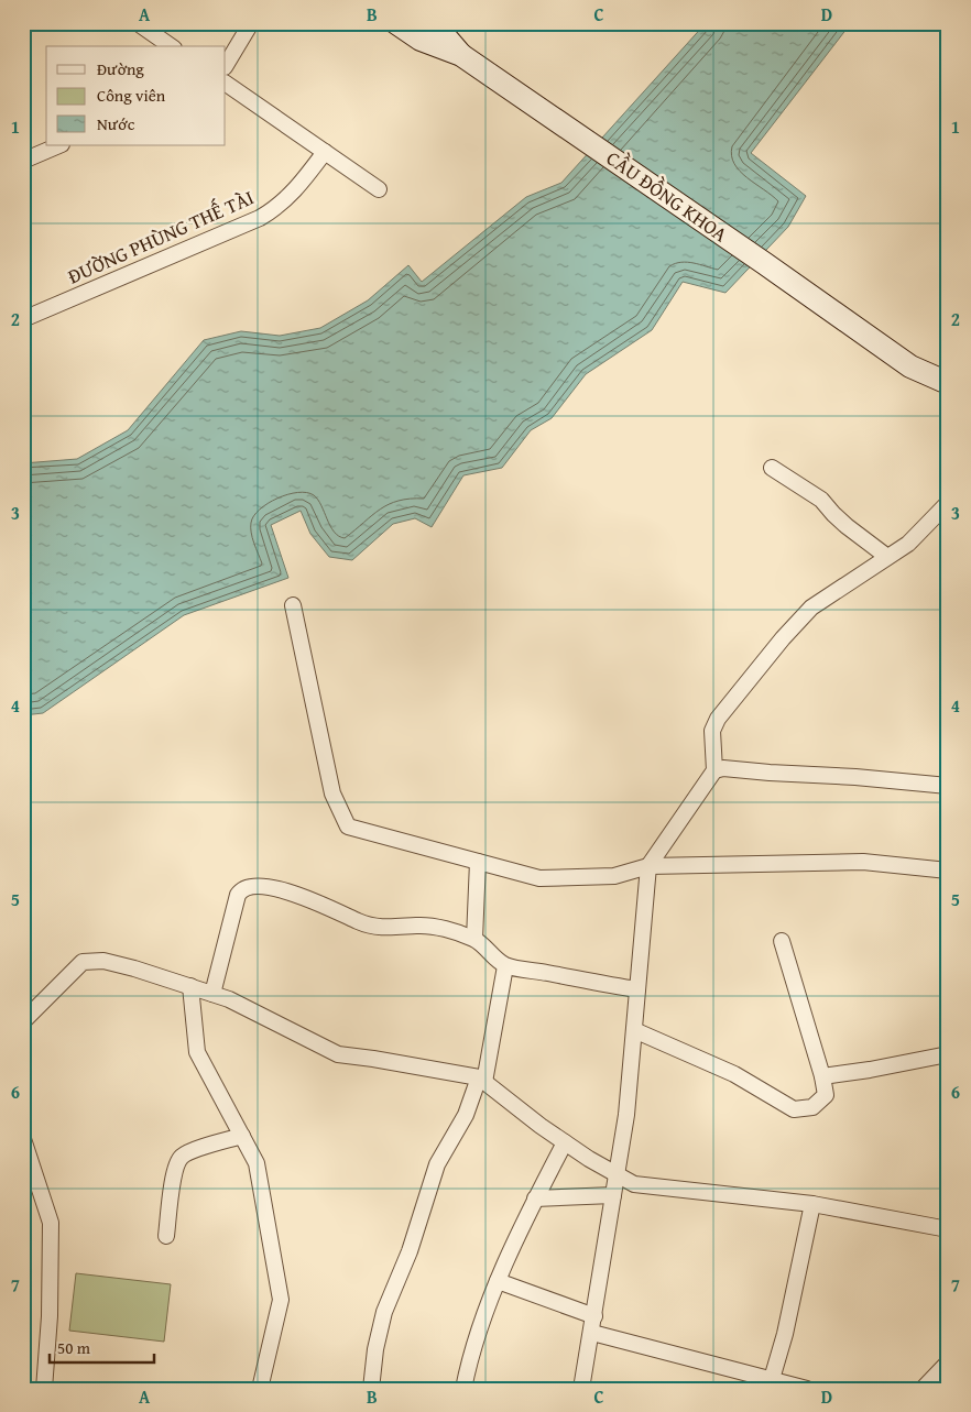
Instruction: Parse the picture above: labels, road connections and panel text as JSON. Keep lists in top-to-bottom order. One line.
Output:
{"streets":{"main road":["CẦU ĐỒNG KHOA"],"street":["ĐƯỜNG PHÙNG THẾ TÀI"]},"legend":["Đường","Công viên","Nước"],"scale_bar":"50 m","grid":{"columns":["A","B","C","D"],"rows":["1","2","3","4","5","6","7"]}}
